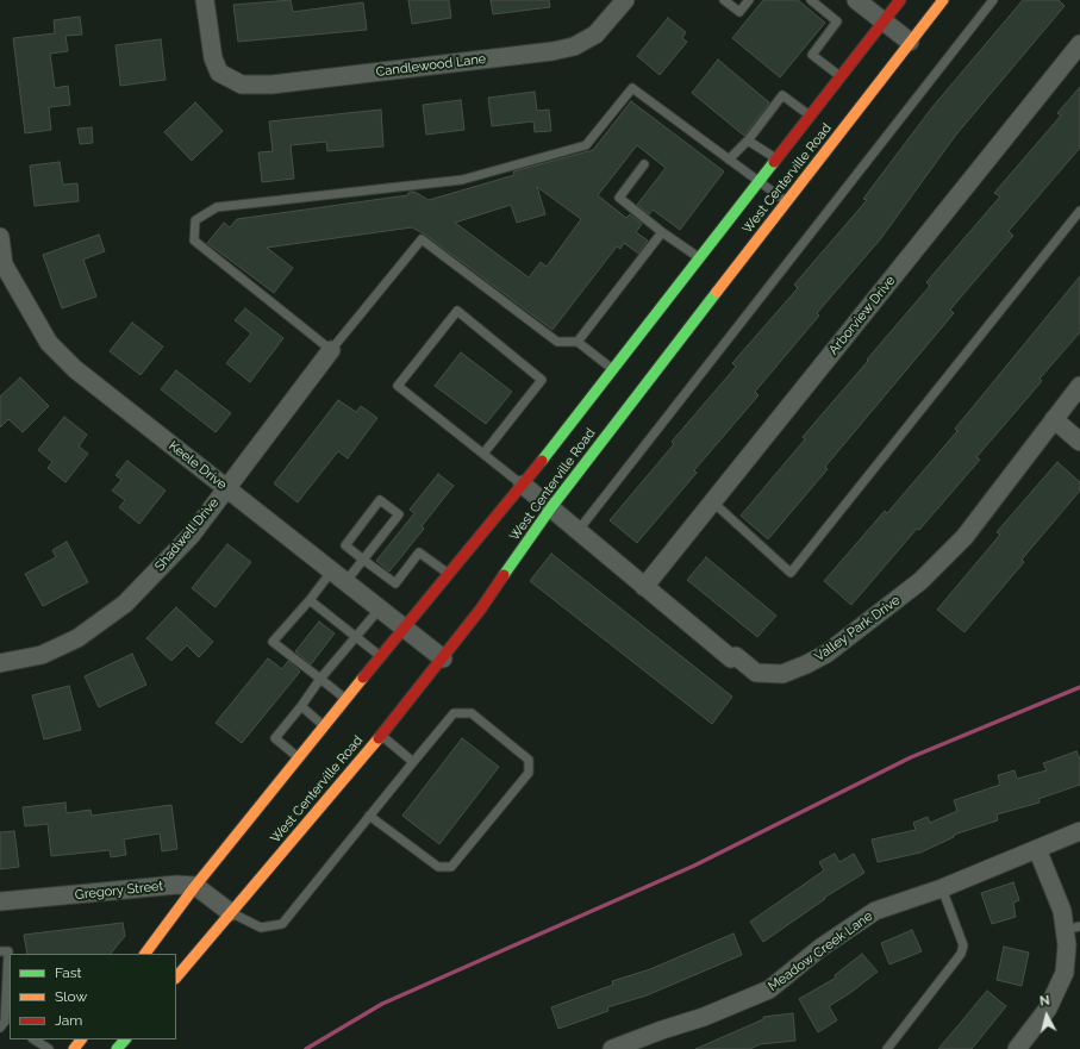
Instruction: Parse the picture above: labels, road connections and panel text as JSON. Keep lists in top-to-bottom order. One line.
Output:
{"streets":{"main road":["West Centerville Road"],"street":["Candlewood Lane","Arborview Drive","Keele Drive","Shadwell Drive","Valley Park Drive","Gregory Street","Meadow Creek Lane"]},"crossings":[["West Centerville Road","Keele Drive"],["West Centerville Road","Valley Park Drive"],["West Centerville Road","Gregory Street"],["Arborview Drive","Valley Park Drive"],["Keele Drive","Shadwell Drive"]],"legend":["Fast","Slow","Jam"],"north":"top"}
